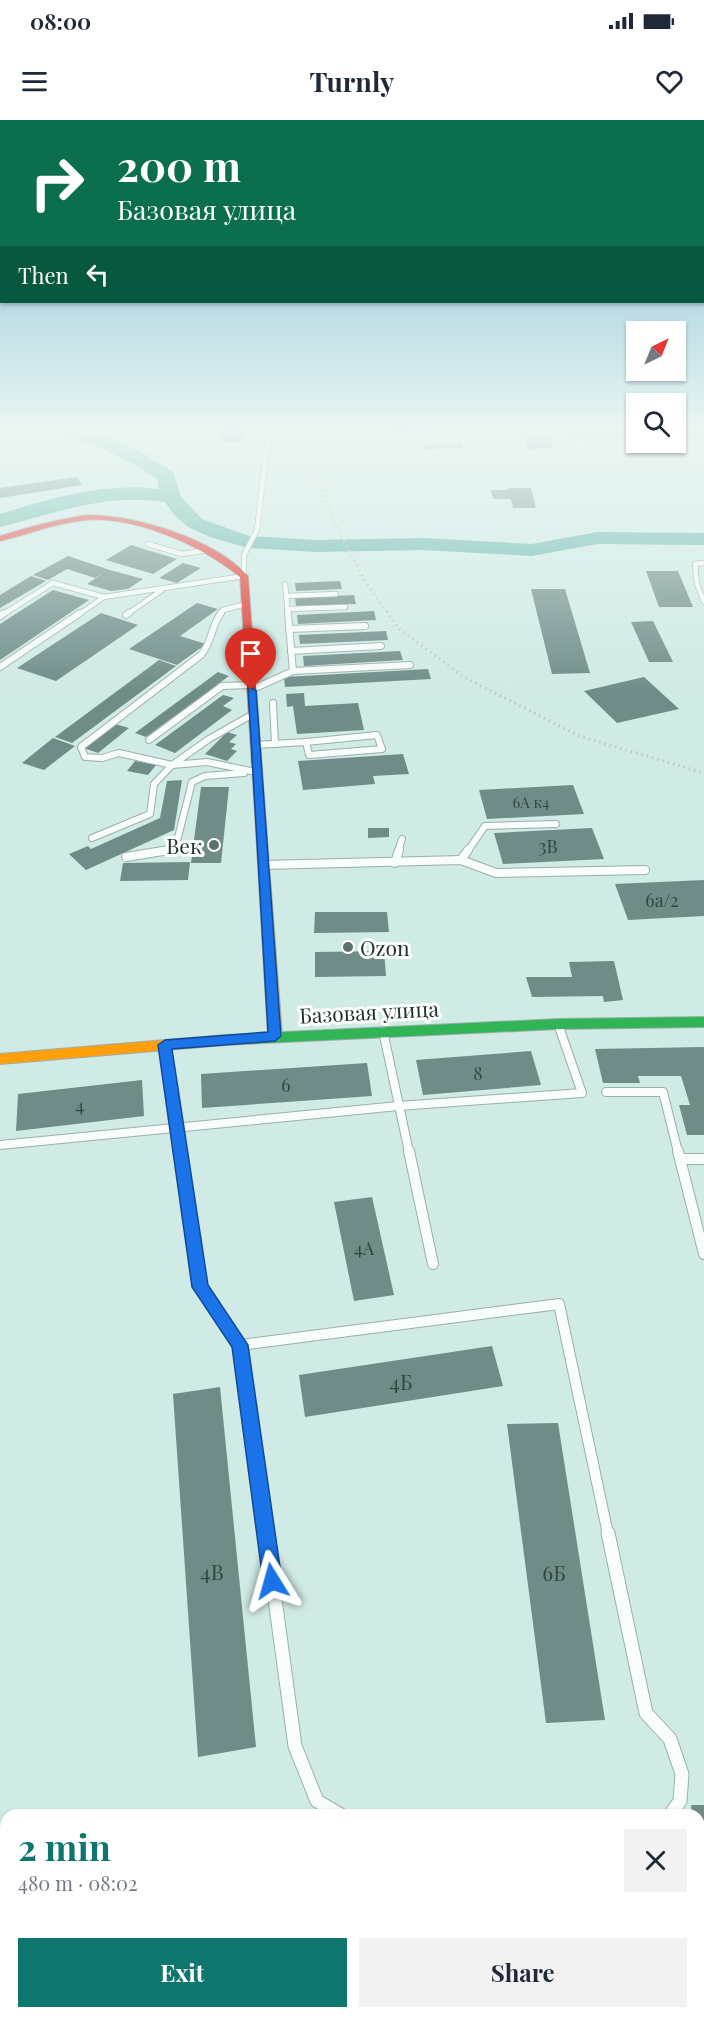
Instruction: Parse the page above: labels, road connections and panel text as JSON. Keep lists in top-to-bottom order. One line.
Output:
{"streets":{"street":["Базовая улица"]},"places":["Век","Ozon"],"house_numbers":["6А к4","3В","6а/2","8","6","4","4А","4Б","4В","6Б"],"north":"top right","page":{"status":"08:00","header":"Turnly","turn":["200 m","Базовая улица"],"then":"Then","heading":["2 min","480 m · 08:02"],"buttons":["Exit","Share"]}}
